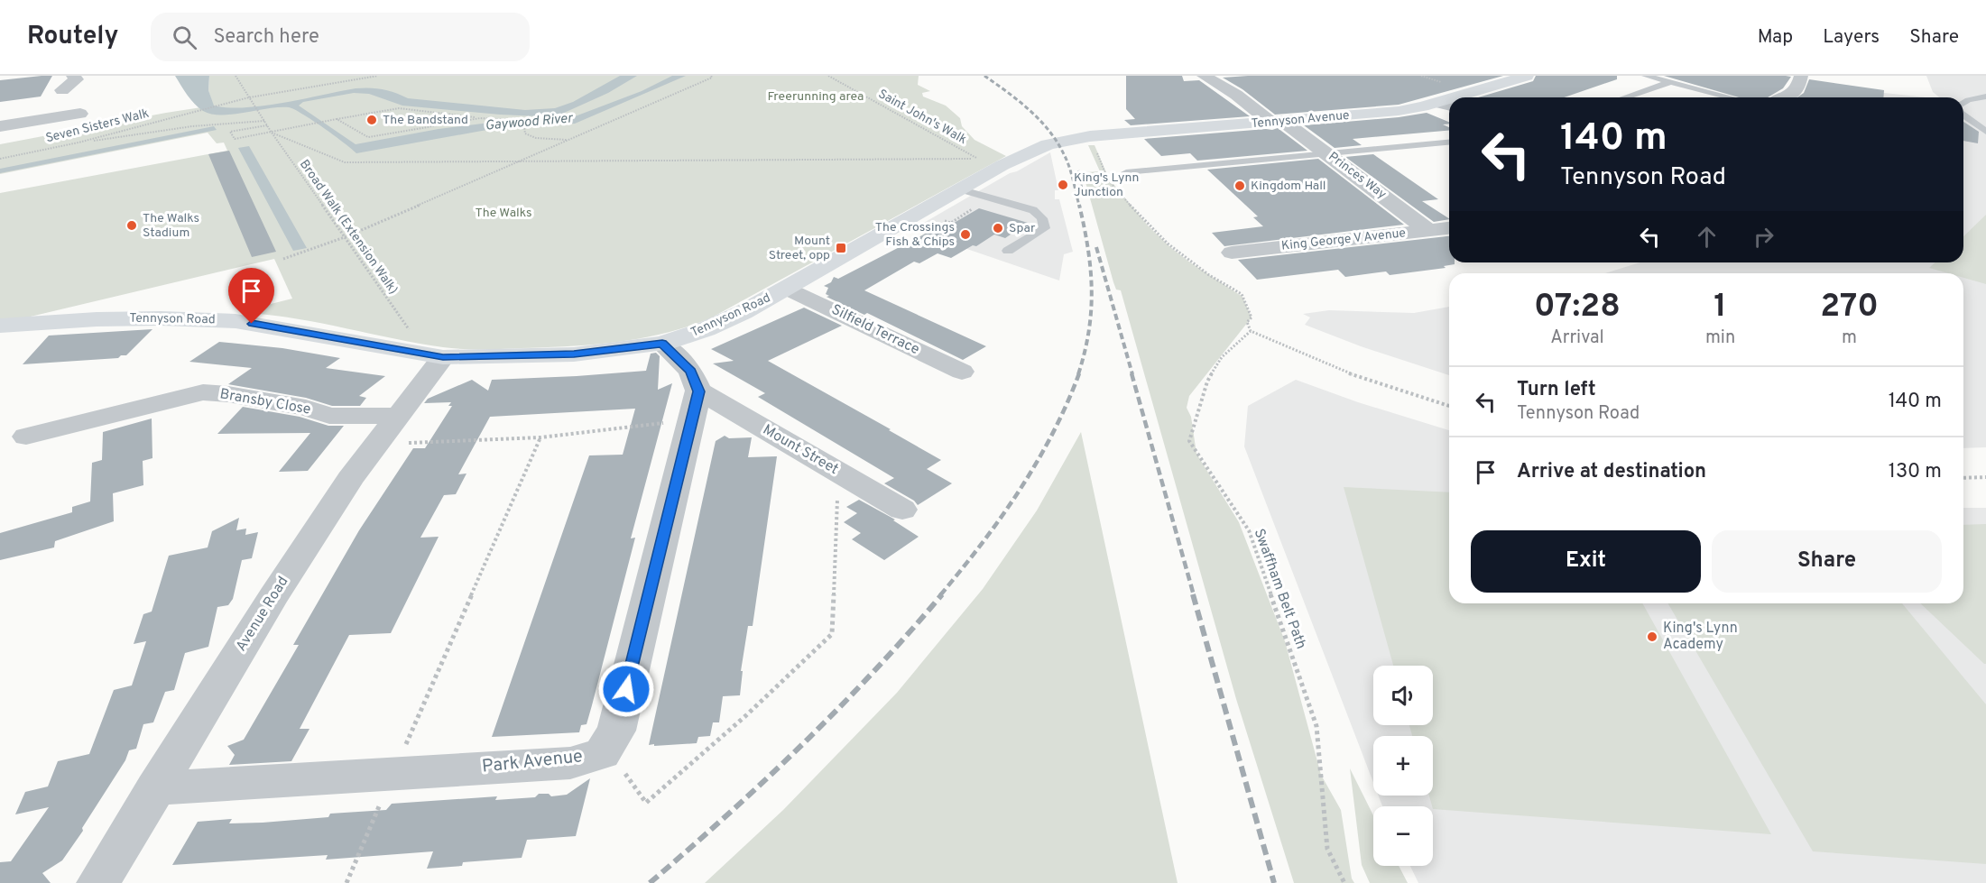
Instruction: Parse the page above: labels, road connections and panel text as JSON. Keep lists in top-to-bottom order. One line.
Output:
{"streets":{"main road":["Tennyson Avenue","Tennyson Road"],"street":["Princes Way","King George V Avenue","Silfield Terrace","Bransby Close","Mount Street","Avenue Road","Park Avenue"],"path":["Saint John's Walk","Seven Sisters Walk","Broad Walk (Extension Walk)","Swaffham Belt Path"]},"crossings":[["Tennyson Avenue","Princes Way"],["Tennyson Avenue","Tennyson Road"],["Seven Sisters Walk","Broad Walk (Extension Walk)"],["Princes Way","King George V Avenue"],["Broad Walk (Extension Walk)","Tennyson Road"],["Broad Walk (Extension Walk)","Avenue Road"],["Tennyson Road","Silfield Terrace"],["Tennyson Road","Avenue Road"],["Bransby Close","Avenue Road"],["Mount Street","Park Avenue"],["Avenue Road","Park Avenue"]],"water":["Gaywood River"],"parks":["Freerunning area","The Walks"],"places":{"other":["The Bandstand","King's Lynn Junction","Kingdom Hall","The Walks Stadium","Spar","The Crossings Fish & Chips","King's Lynn Academy"],"transit":["Mount Street, opp"]},"page":{"header":"Routely","search":"Search here","nav":["Map","Layers","Share"],"turn":["140 m","Tennyson Road"],"eta":["07:28","Arrival","1","min","270","m"],"list":[{"name":"Turn left","note":"Tennyson Road","value":"140 m"},{"name":"Arrive at destination","value":"130 m"}],"buttons":["Exit","Share"],"map_buttons":["+","−"]}}
